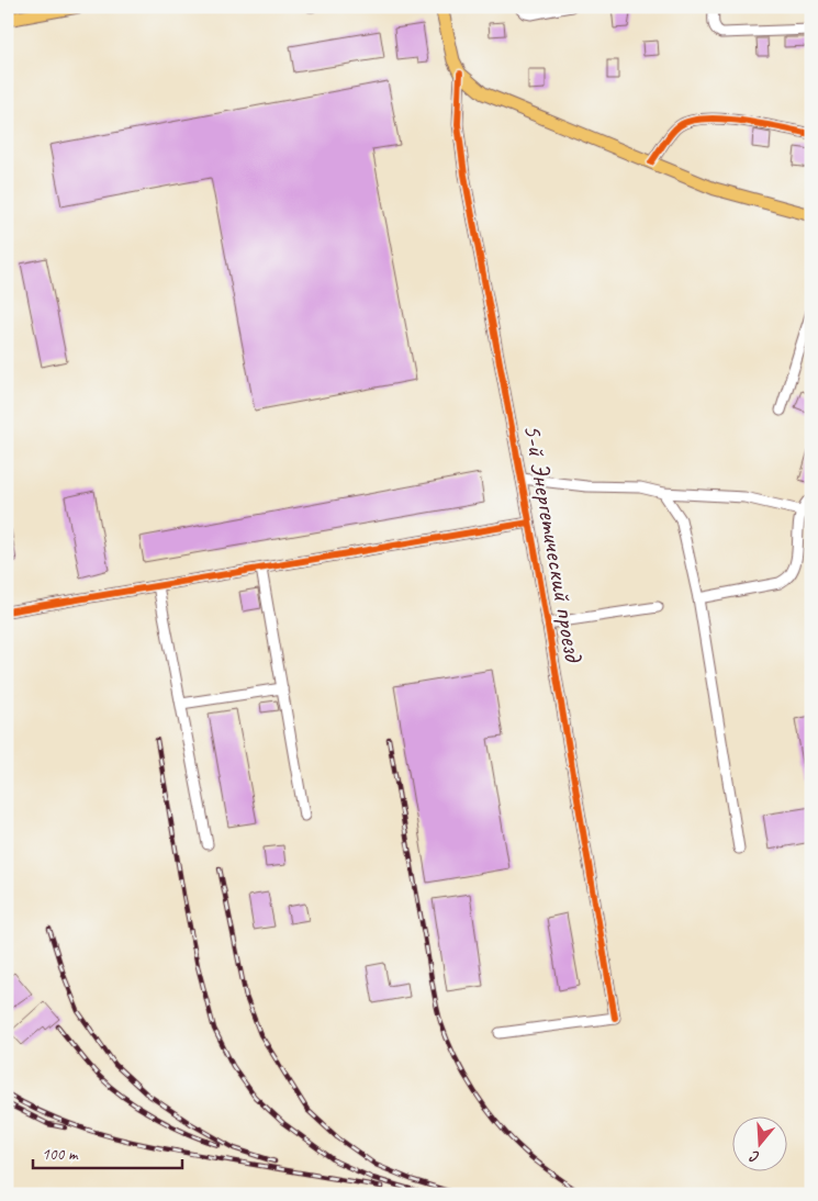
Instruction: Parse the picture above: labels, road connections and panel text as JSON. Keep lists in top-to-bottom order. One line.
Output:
{"streets":{"street":["5-й Энергетический проезд"]},"scale_bar":"100 m","north":"bottom"}
